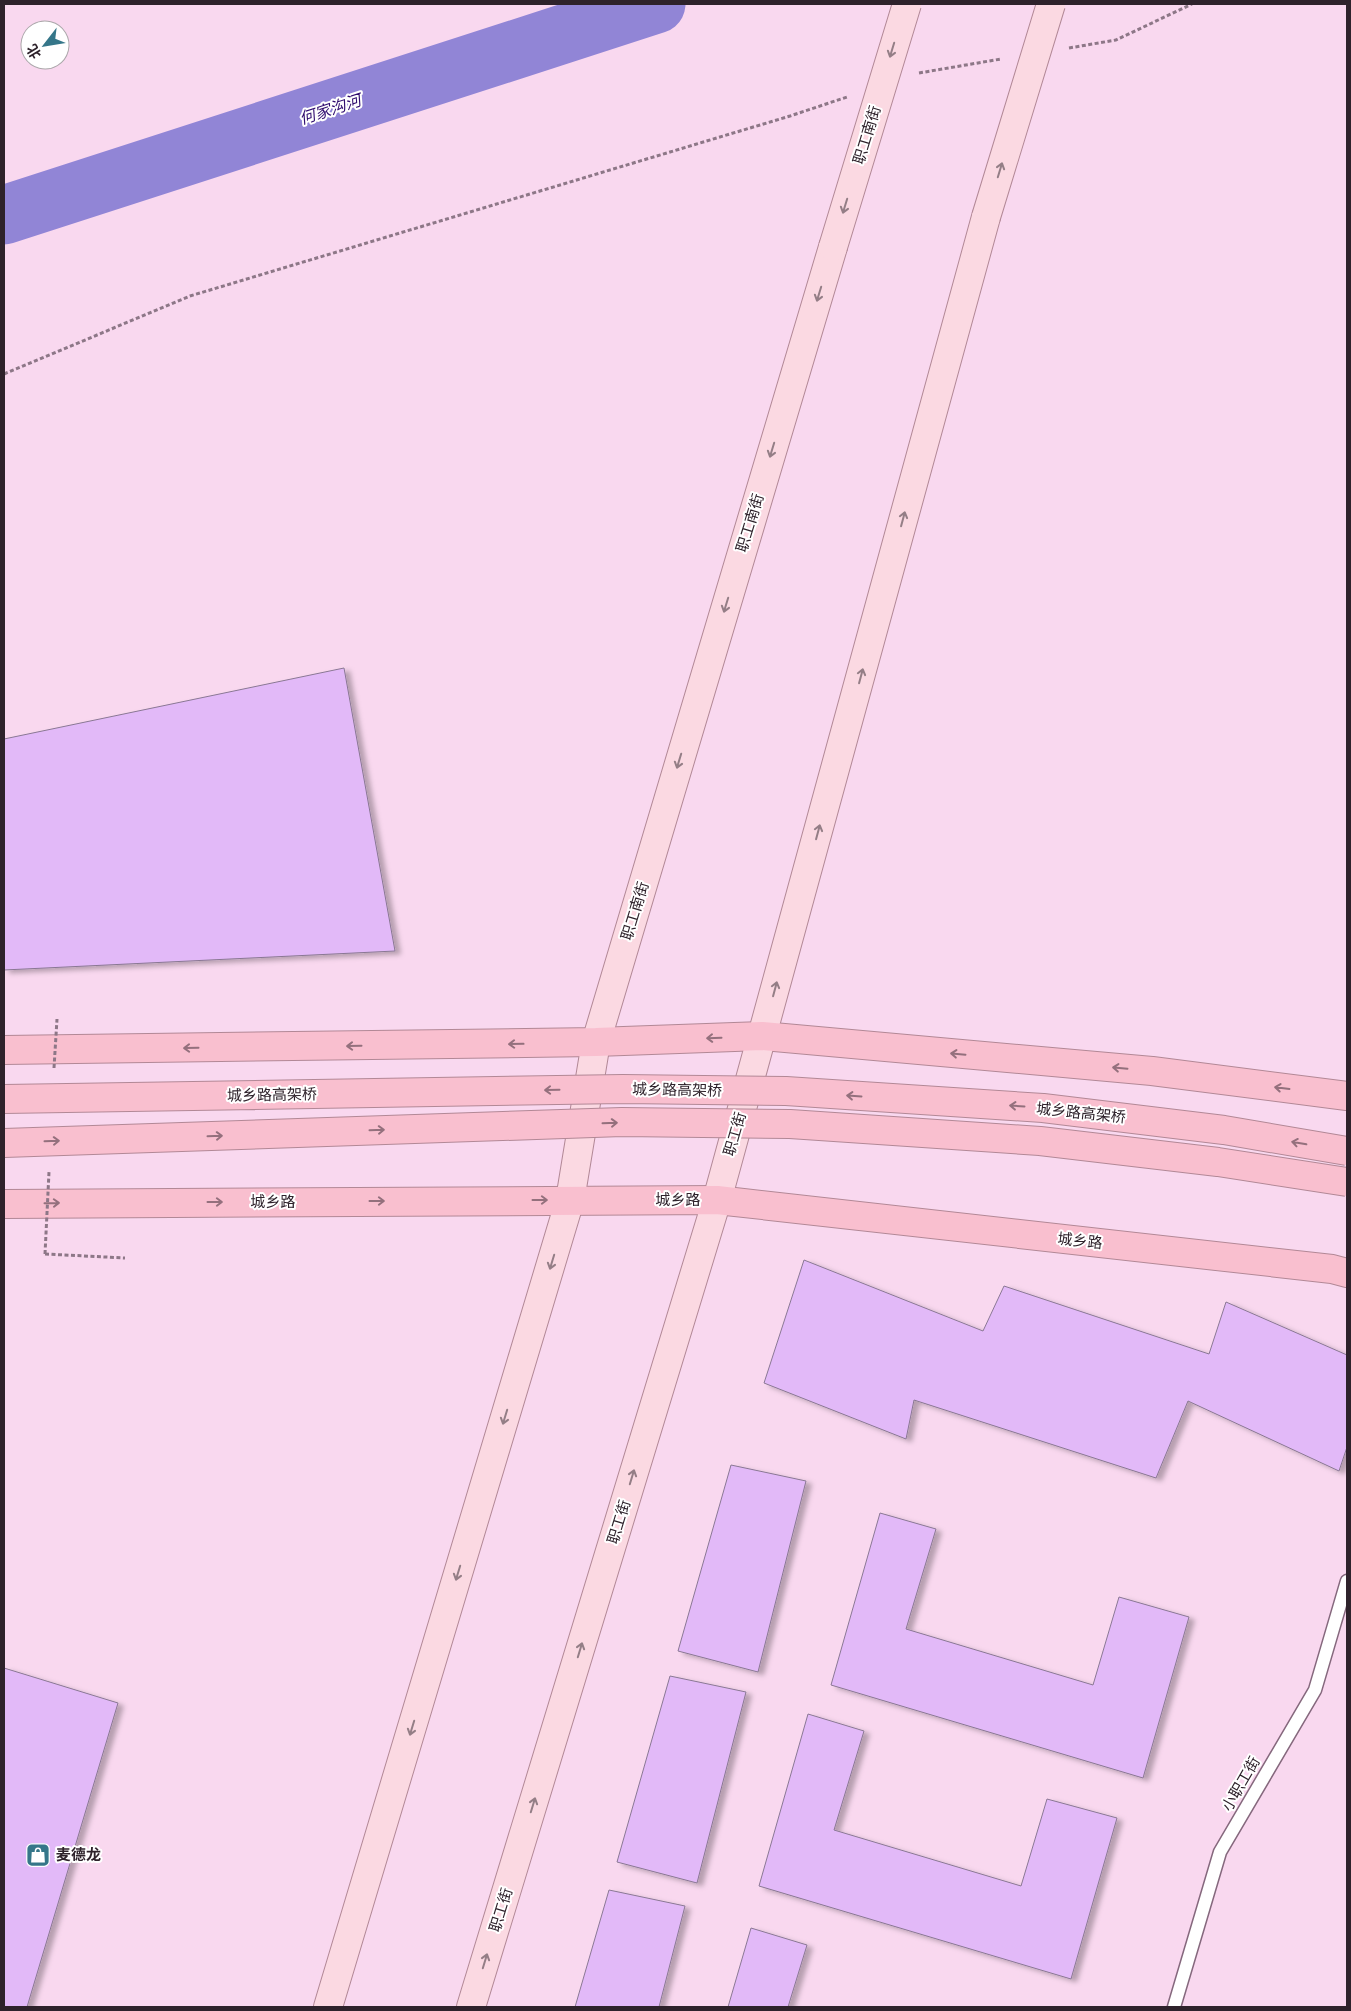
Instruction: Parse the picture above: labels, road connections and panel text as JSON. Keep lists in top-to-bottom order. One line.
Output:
{"streets":{"highway":["城乡路高架桥","城乡路"],"main road":["职工南街","职工街"],"lane":["小职工街"]},"crossings":[["职工街","城乡路"]],"water":["何家沟河"],"places":{"shop":["麦德龙"]},"north":"bottom left"}
